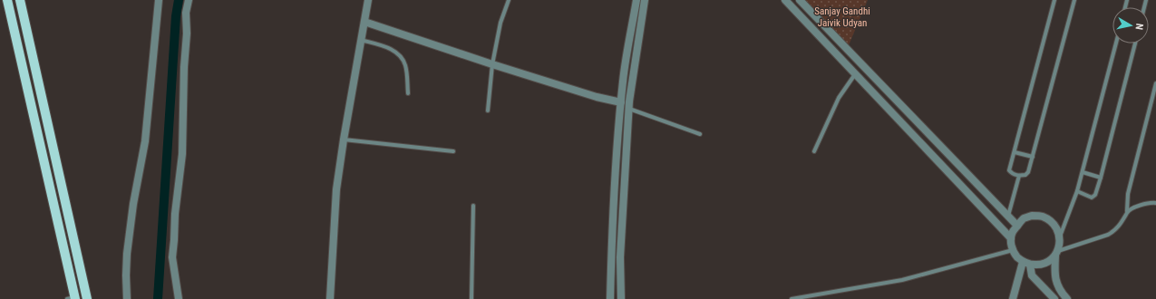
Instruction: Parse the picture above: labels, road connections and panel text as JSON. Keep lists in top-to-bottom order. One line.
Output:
{"parks":["Sanjay Gandhi Jaivik Udyan"],"north":"right"}
